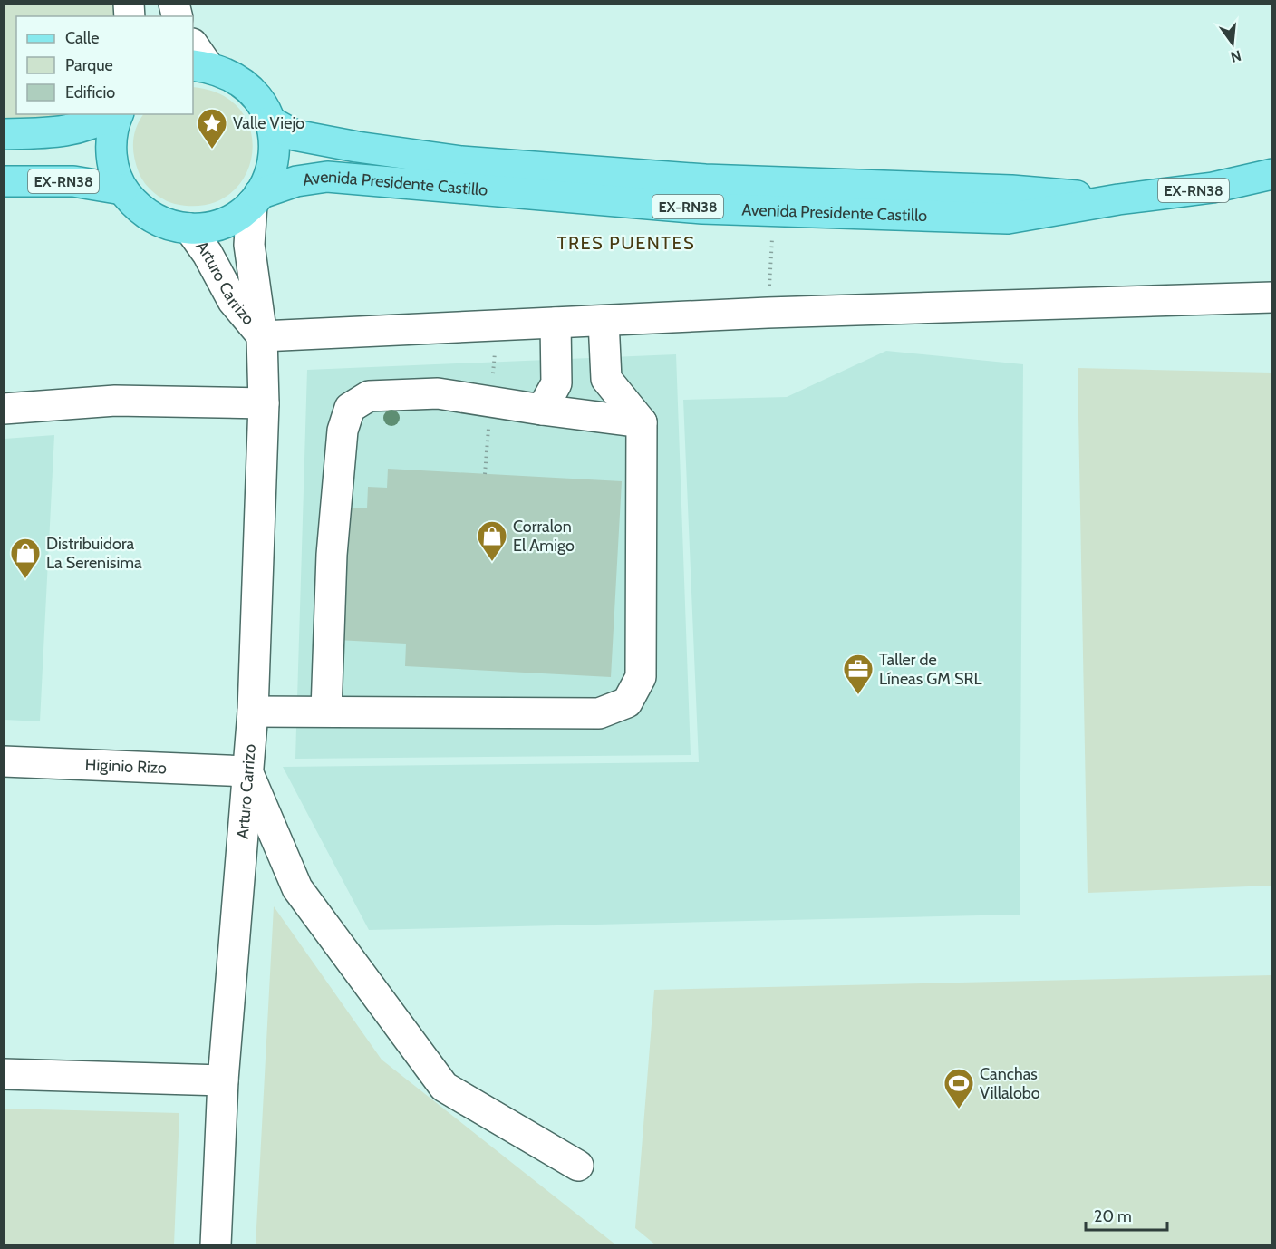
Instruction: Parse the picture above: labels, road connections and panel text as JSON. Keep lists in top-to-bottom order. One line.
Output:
{"streets":{"main road":["EX-RN38","Avenida Presidente Castillo"],"street":["Arturo Carrizo","Higinio Rizo"]},"crossings":[["EX-RN38","Avenida Presidente Castillo"],["EX-RN38","Arturo Carrizo"],["Avenida Presidente Castillo","Arturo Carrizo"],["Arturo Carrizo","Higinio Rizo"]],"districts":["TRES PUENTES"],"places":{"place":["Valle Viejo"],"shop":["Corralon El Amigo","Distribuidora La Serenisima"],"office":["Taller de Líneas GM SRL"],"sports":["Canchas Villalobo"]},"legend":["Calle","Parque","Edificio"],"scale_bar":"20 m","north":"bottom"}
